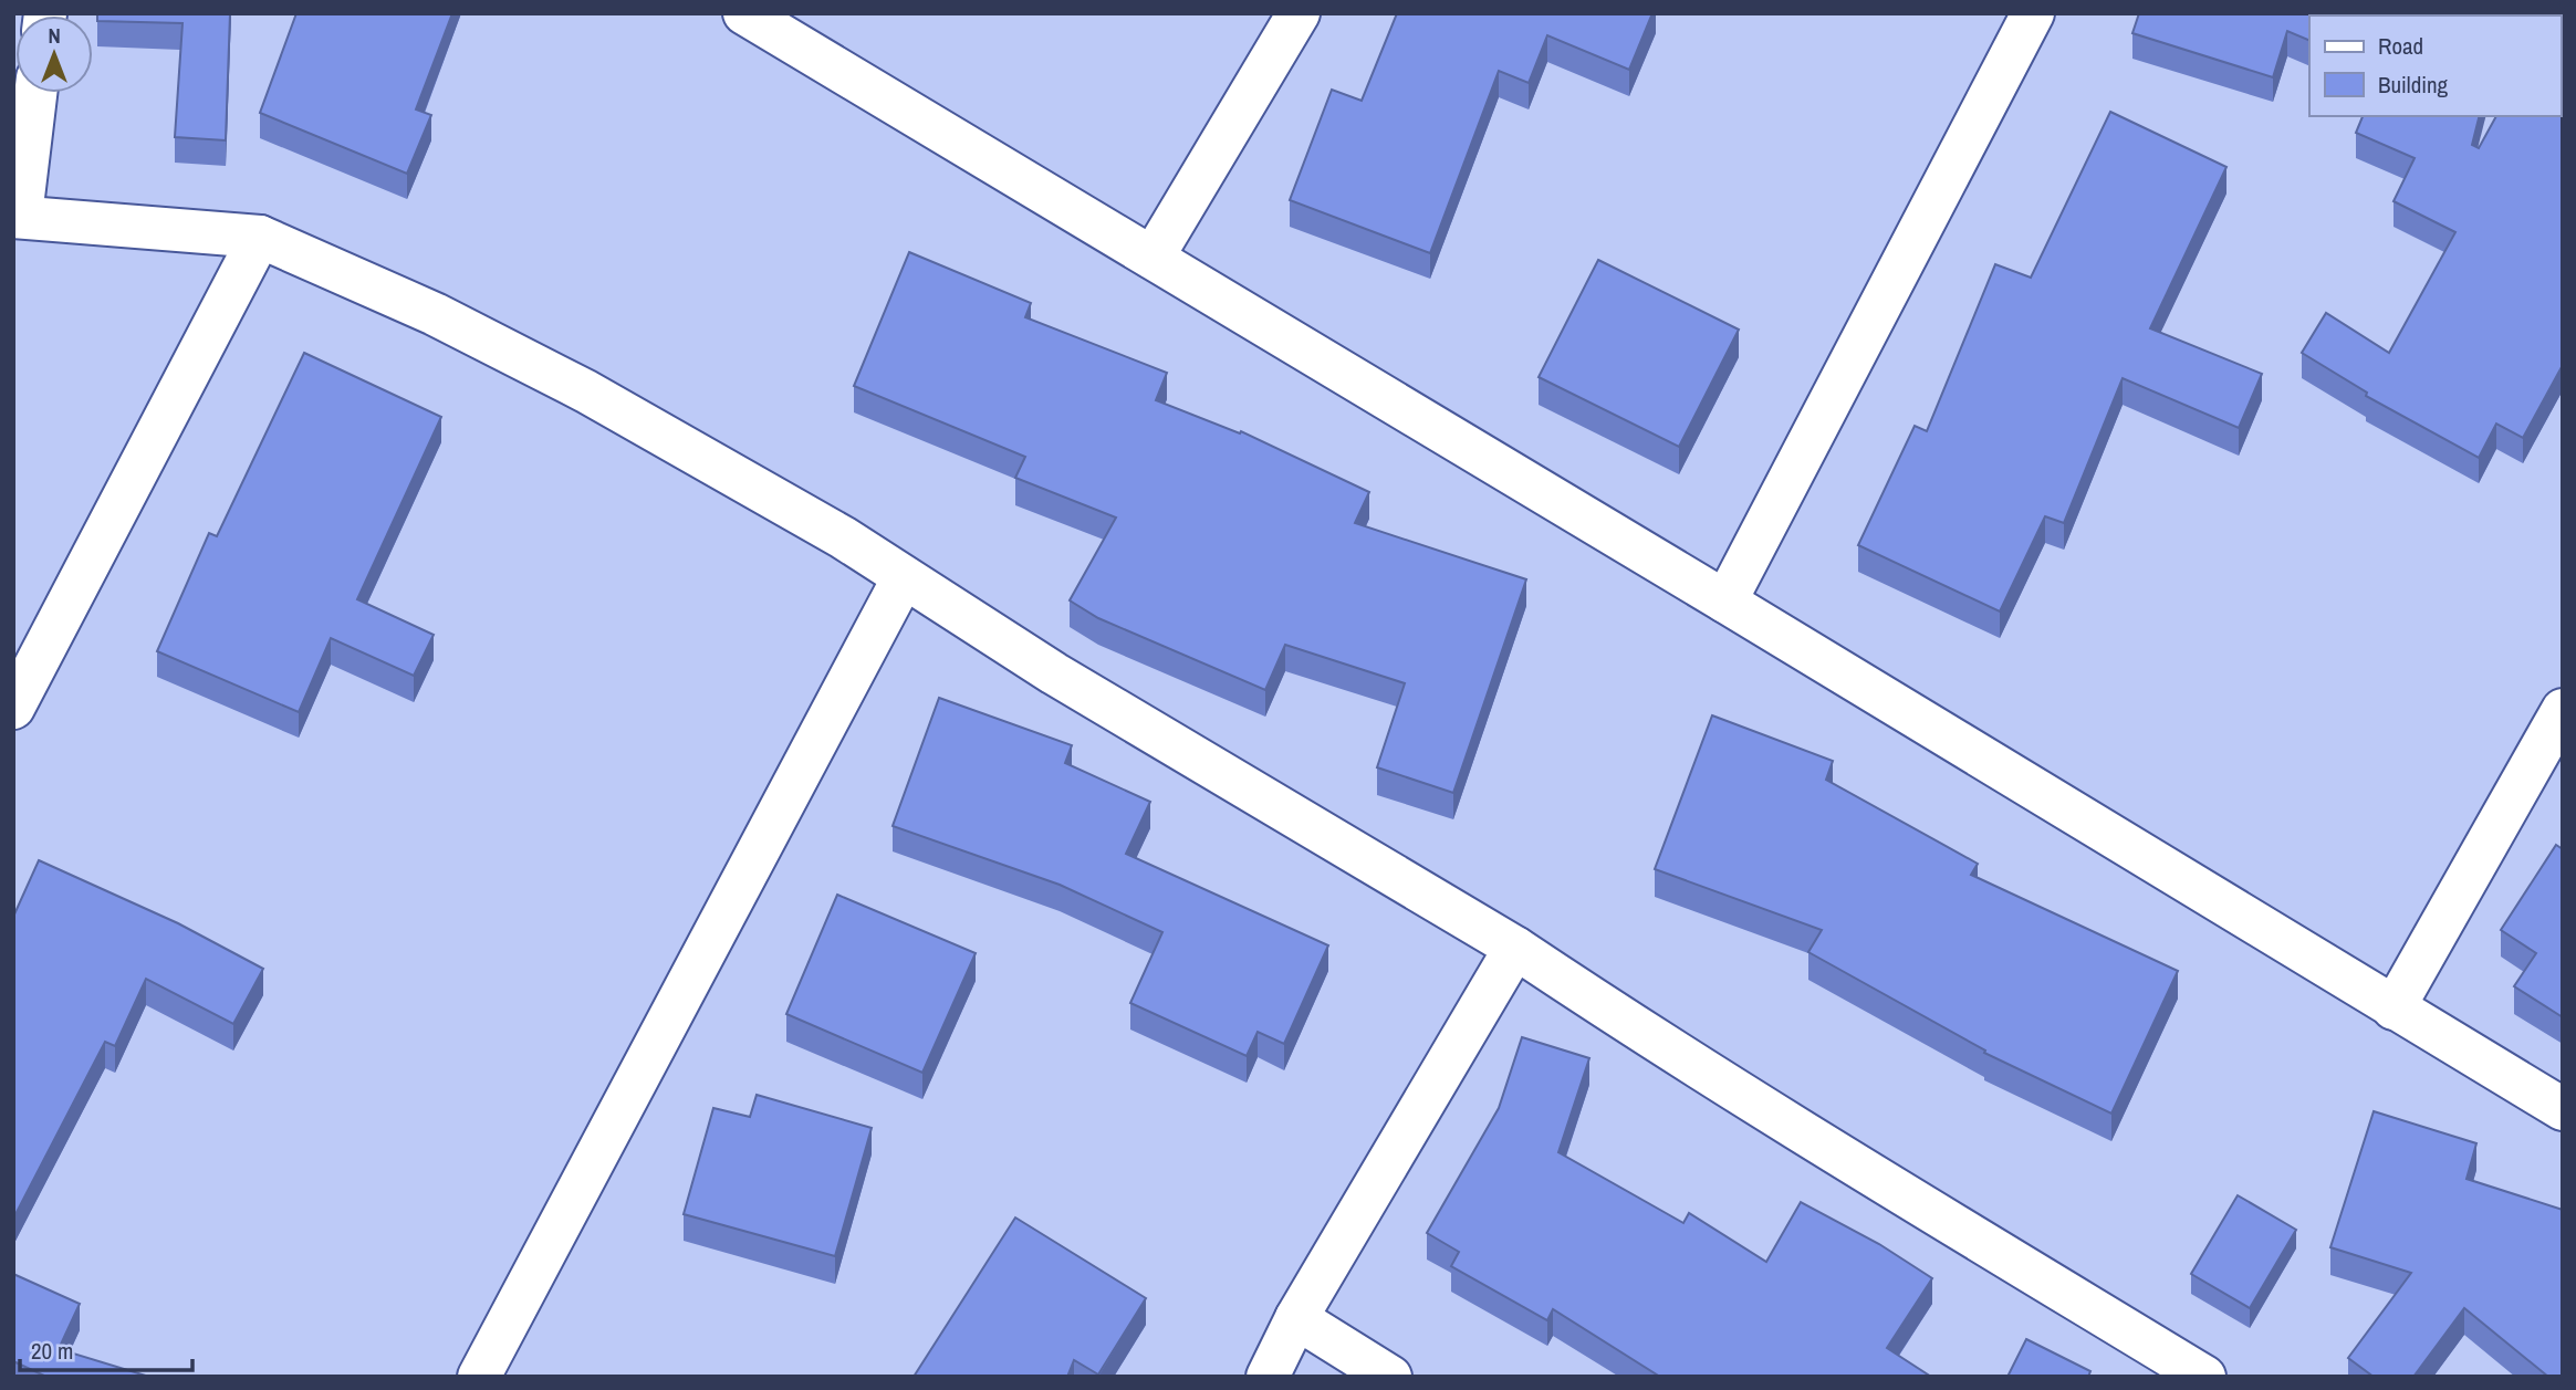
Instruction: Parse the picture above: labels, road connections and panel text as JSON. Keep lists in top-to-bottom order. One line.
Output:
{"legend":["Road","Building"],"scale_bar":"20 m","north":"top"}
